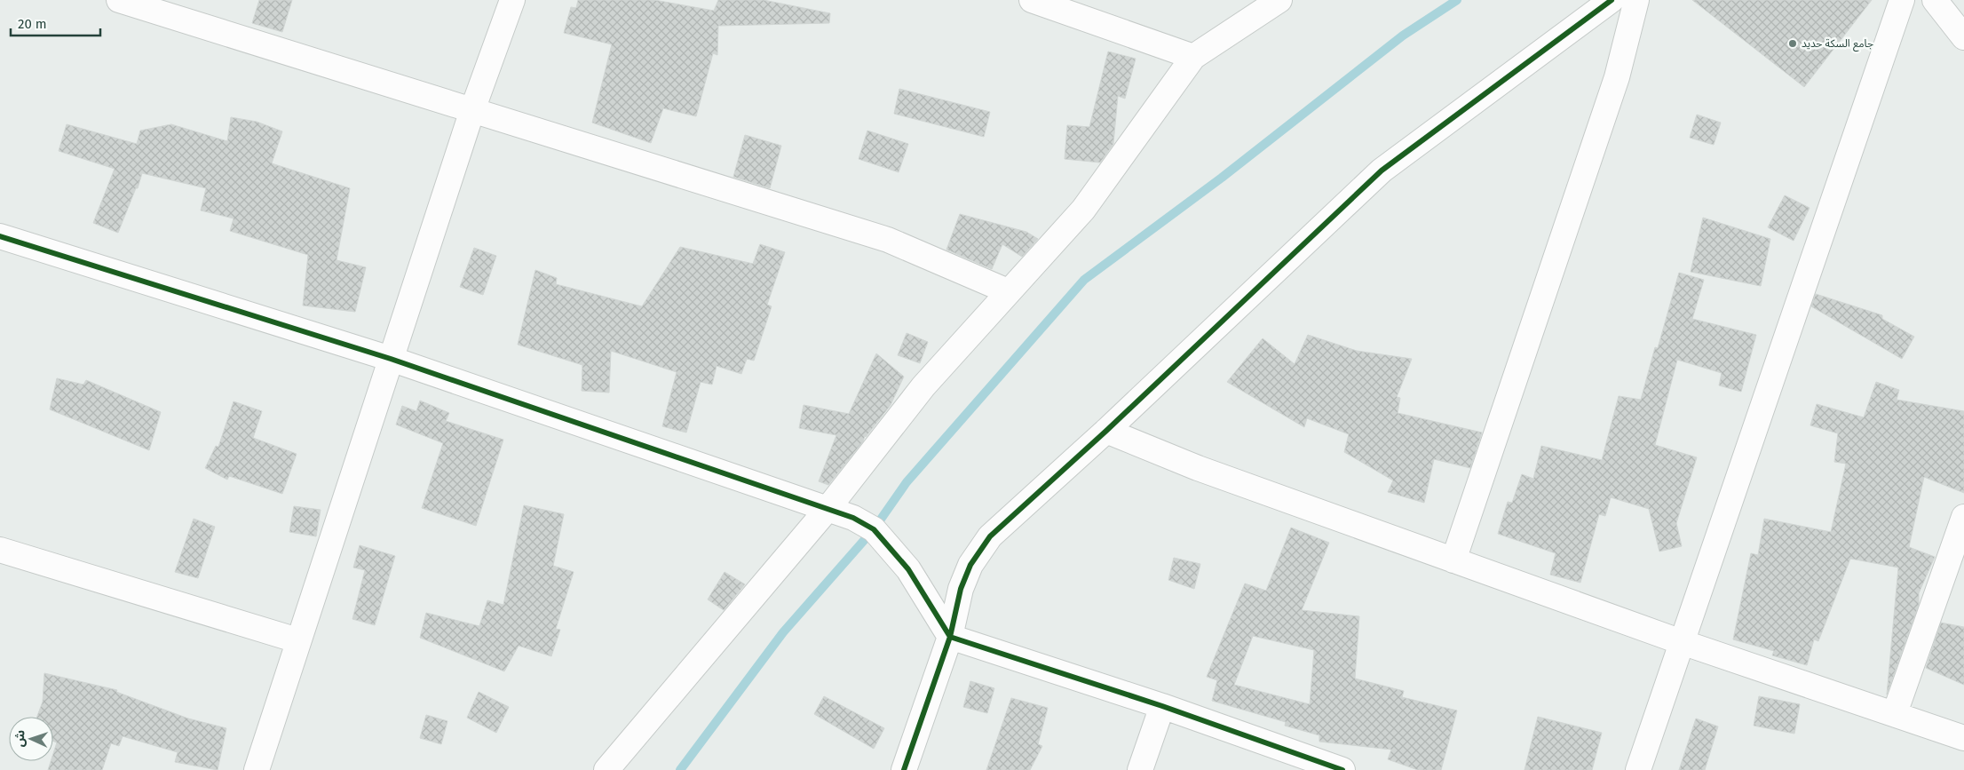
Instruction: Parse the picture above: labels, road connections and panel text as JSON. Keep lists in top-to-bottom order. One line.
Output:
{"places":["جامع السكة حديد"],"scale_bar":"20 m","north":"left"}
